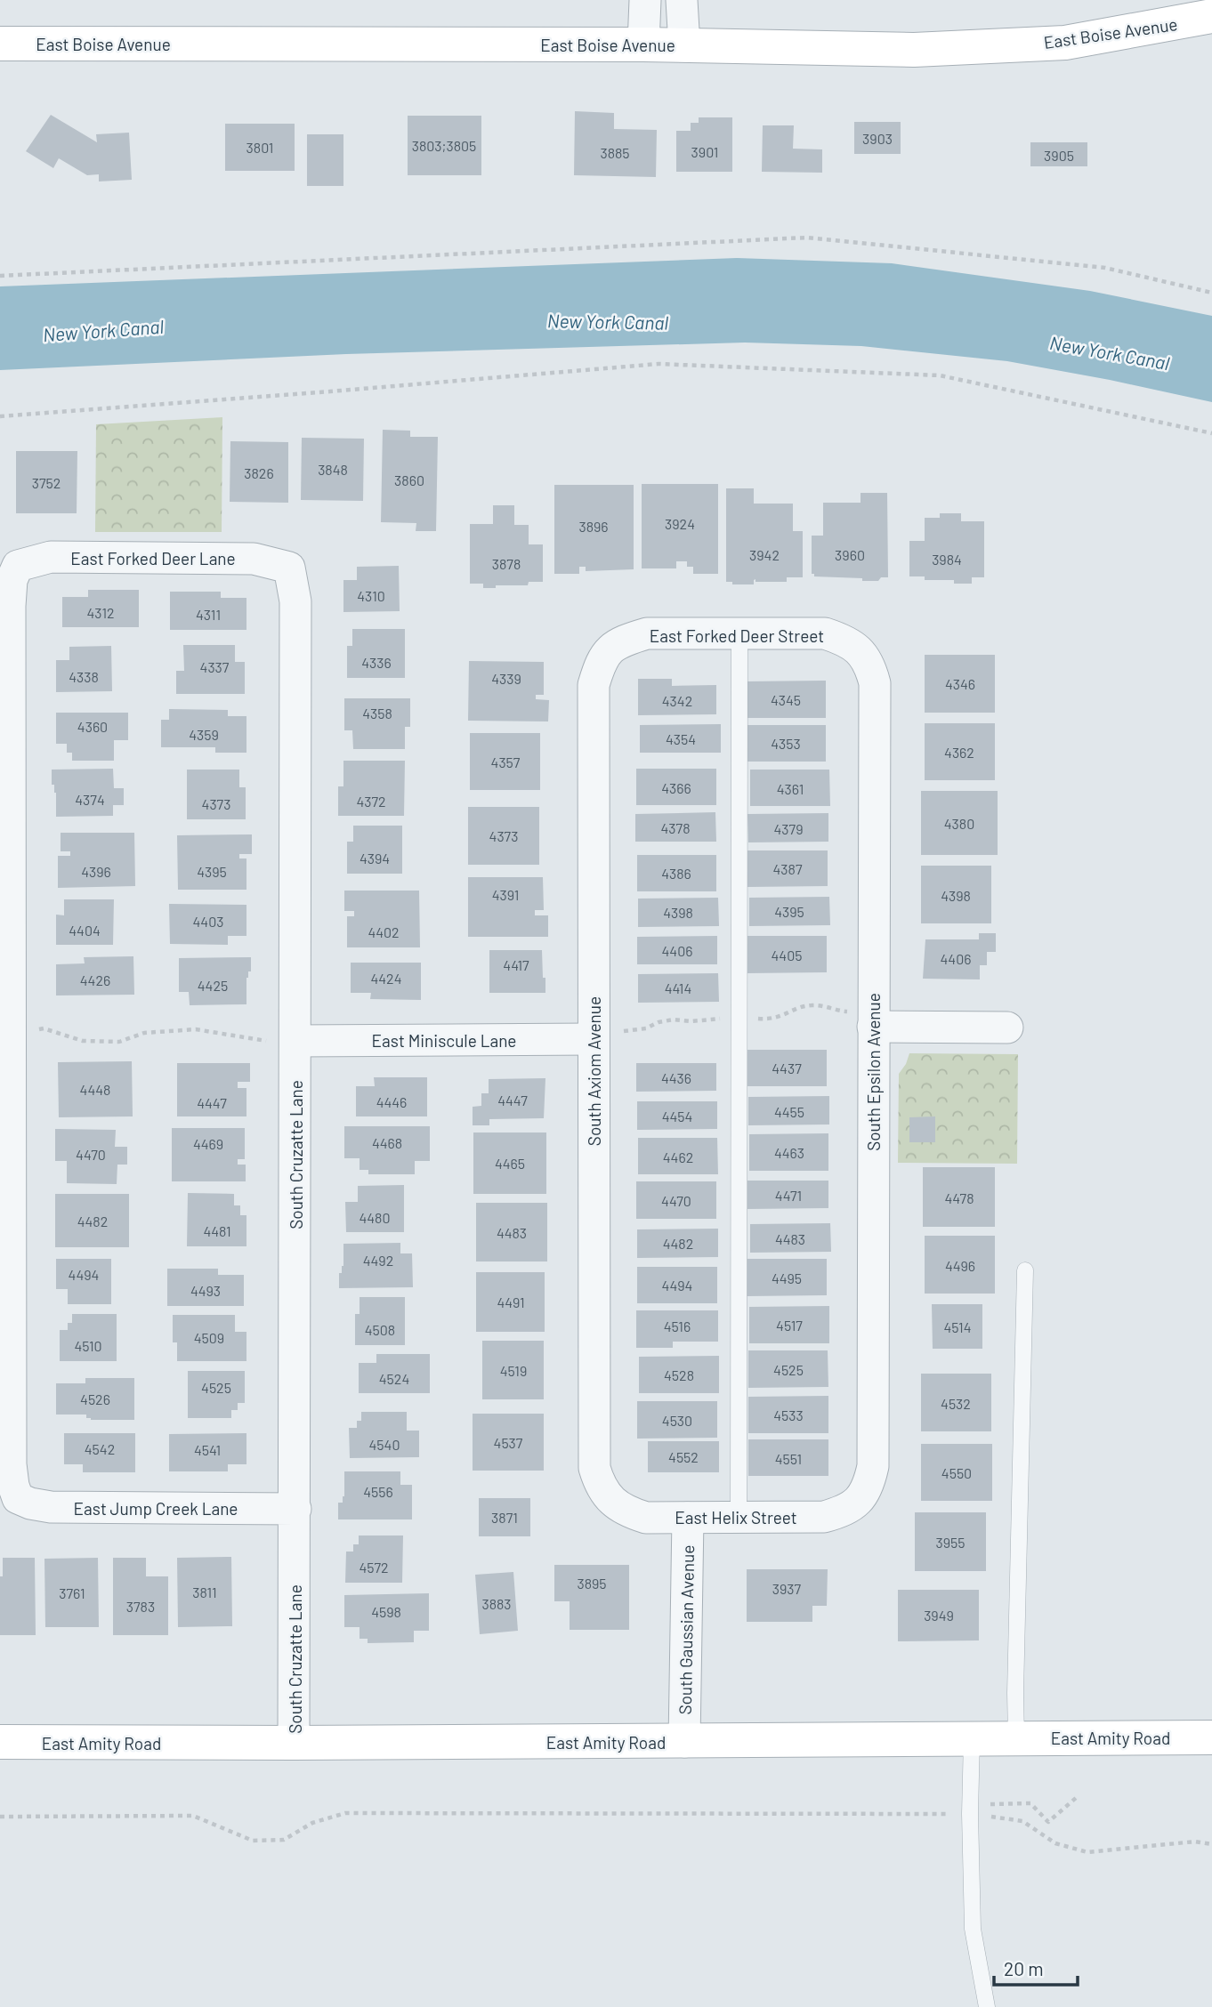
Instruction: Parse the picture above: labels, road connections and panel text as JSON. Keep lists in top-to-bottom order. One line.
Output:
{"streets":{"street":["East Boise Avenue","East Forked Deer Lane","East Forked Deer Street","East Miniscule Lane","South Axiom Avenue","South Epsilon Avenue","South Cruzatte Lane","East Jump Creek Lane","East Helix Street","South Gaussian Avenue","East Amity Road"]},"crossings":[["East Forked Deer Lane","South Cruzatte Lane"],["East Forked Deer Lane","East Jump Creek Lane"],["East Forked Deer Street","South Axiom Avenue"],["East Forked Deer Street","South Epsilon Avenue"],["East Miniscule Lane","South Axiom Avenue"],["East Miniscule Lane","South Cruzatte Lane"],["South Axiom Avenue","East Helix Street"],["South Epsilon Avenue","East Helix Street"],["South Cruzatte Lane","East Jump Creek Lane"],["South Cruzatte Lane","East Amity Road"],["East Helix Street","South Gaussian Avenue"],["South Gaussian Avenue","East Amity Road"]],"water":["New York Canal"],"house_numbers":["3903","3803;3805","3801","3901","3885","3905","3848","3826","3860","3752","3924","3896","3942","3960","3984","3878","4310","4312","4311","4336","4337","4338","4339","4346","4345","4342","4358","4360","4359","4354","4353","4362","4357","4366","4361","4374","4372","4373","4380","4378","4379","4373","4394","4387","4396","4395","4386","4391","4398","4395","4398","4403","4404","4402","4406","4405","4406","4417","4424","4426","4425","4414","4437","4436","4448","4447","4446","4447","4455","4454","4468","4469","4463","4470","4462","4465","4471","4478","4470","4480","4482","4481","4483","4483","4482","4492","4496","4494","4495","4494","4493","4491","4517","4516","4514","4508","4509","4510","4525","4519","4528","4524","4525","4526","4532","4533","4530","4537","4540","4542","4541","4552","4551","4550","4556","3871","3955","4572","3895","3937","3811","3761","3883","3783","4598","3949"],"scale_bar":"20 m"}
